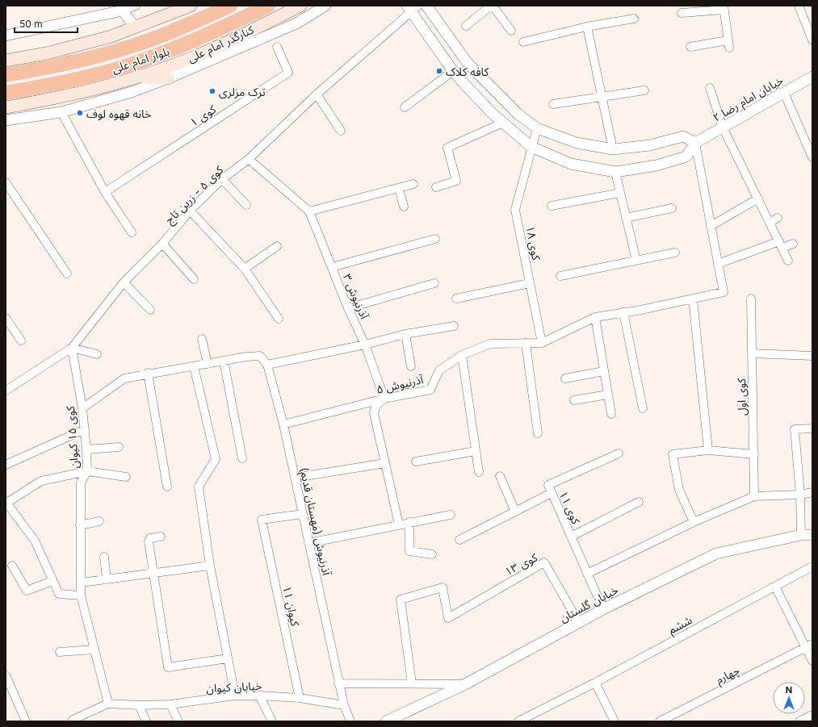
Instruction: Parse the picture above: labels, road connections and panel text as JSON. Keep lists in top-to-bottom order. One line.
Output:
{"streets":{"highway":["بلوار امام علی"],"main road":["کنارگذر امام علی"],"street":["خیابان امام رضا ۲","کوی ۱","کوی ۵ - زرین تاج","کوی ۱۸","آذرنیوش ۳","آذرنیوش ۵","کوی اول","کوی ۱۵ کیوان","کوی ۱۱","آذرنیوش (مهستان قدیم)","کوی ۱۳","خیابان گلستان","کیوان ۱۱","ششم","چهارم","خیابان کیوان"]},"crossings":[["خیابان امام رضا ۲","کوی ۵ - زرین تاج"],["خیابان امام رضا ۲","کوی ۱۸"],["کوی ۵ - زرین تاج","آذرنیوش ۳"],["کوی ۵ - زرین تاج","کوی ۱۵ کیوان"],["کوی ۱۸","آذرنیوش ۵"],["آذرنیوش ۳","آذرنیوش ۵"],["آذرنیوش ۵","آذرنیوش (مهستان قدیم)"],["کوی ۱۵ کیوان","خیابان کیوان"],["کوی ۱۱","خیابان گلستان"],["آذرنیوش (مهستان قدیم)","کیوان ۱۱"],["آذرنیوش (مهستان قدیم)","خیابان کیوان"],["کوی ۱۳","خیابان گلستان"],["کیوان ۱۱","خیابان کیوان"]],"places":["کافه کلاک","ترک مزلری","خانه قهوه لوف"],"scale_bar":"50 m","north":"top"}
